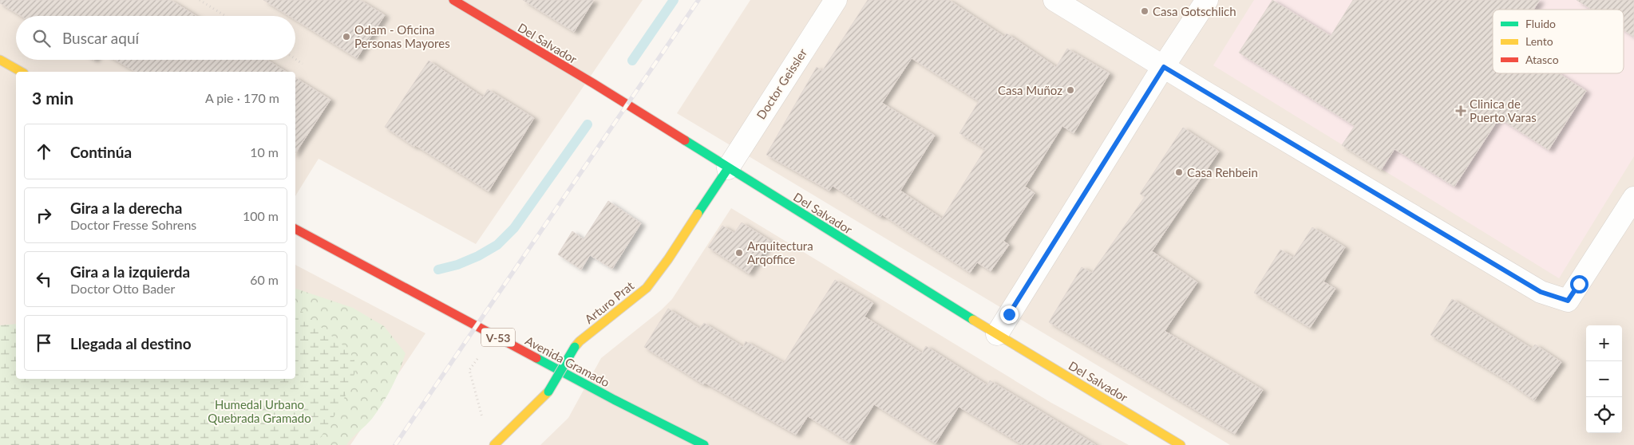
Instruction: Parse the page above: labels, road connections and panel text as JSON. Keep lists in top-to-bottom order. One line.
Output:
{"streets":{"main road":["Del Salvador","Arturo Prat","V-53","Avenida Gramado"],"street":["Doctor Geissler"]},"crossings":[["Del Salvador","Doctor Geissler"],["Del Salvador","Arturo Prat"],["Doctor Geissler","Arturo Prat"]],"parks":["Humedal Urbano Quebrada Gramado"],"places":{"other":["Casa Gotschlich","Odam - Oficina Personas Mayores","Casa Muñoz","Casa Rehbein","Arquitectura Arqoffice"],"health":["Clinica de Puerto Varas"]},"legend":["Fluido","Lento","Atasco"],"page":{"search":"Buscar aquí","heading":["3 min","A pie · 170 m"],"list":[["Continúa","10 m"],["Gira a la derecha","Doctor Fresse Sohrens","100 m"],["Gira a la izquierda","Doctor Otto Bader","60 m"],"Llegada al destino"],"map_buttons":["+","−"]}}
